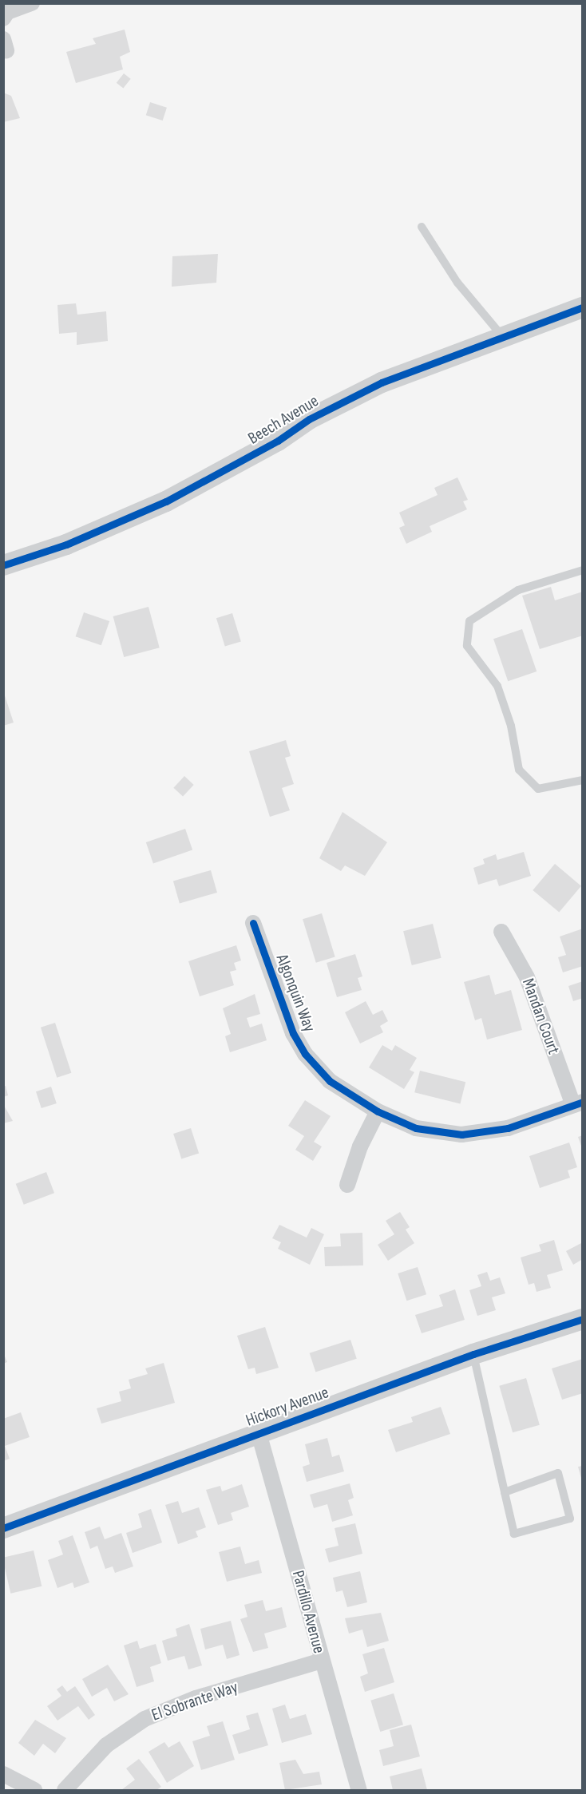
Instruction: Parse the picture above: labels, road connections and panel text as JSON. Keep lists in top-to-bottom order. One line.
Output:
{"streets":{"street":["Beech Avenue","Algonquin Way","Mandan Court","Hickory Avenue","Pardillo Avenue","El Sobrante Way"]},"crossings":[["Algonquin Way","Mandan Court"],["Hickory Avenue","Pardillo Avenue"],["Pardillo Avenue","El Sobrante Way"]]}
